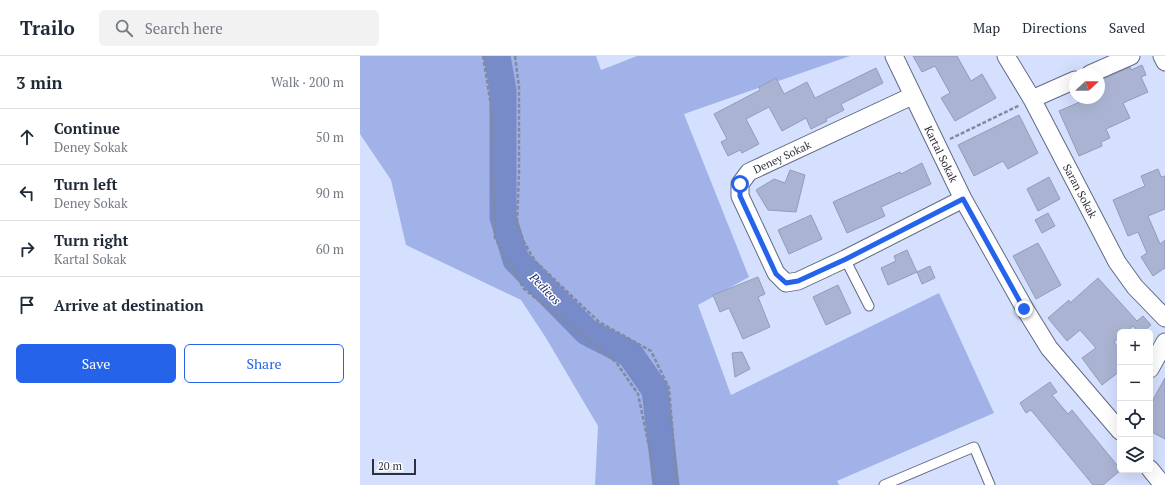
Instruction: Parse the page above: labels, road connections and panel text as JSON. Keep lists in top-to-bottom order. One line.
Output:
{"streets":{"street":["Kartal Sokak","Deney Sokak","Saran Sokak"]},"crossings":[["Kartal Sokak","Deney Sokak"]],"water":["Pedieos"],"scale_bar":"20 m","north":"right","page":{"header":"Trailo","search":"Search here","nav":["Map","Directions","Saved"],"heading":["3 min","Walk · 200 m"],"list":[["Continue","Deney Sokak","50 m"],["Turn left","Deney Sokak","90 m"],["Turn right","Kartal Sokak","60 m"],"Arrive at destination"],"map_buttons":["+","−"],"buttons":["Save","Share"],"scale":"20 m"}}
